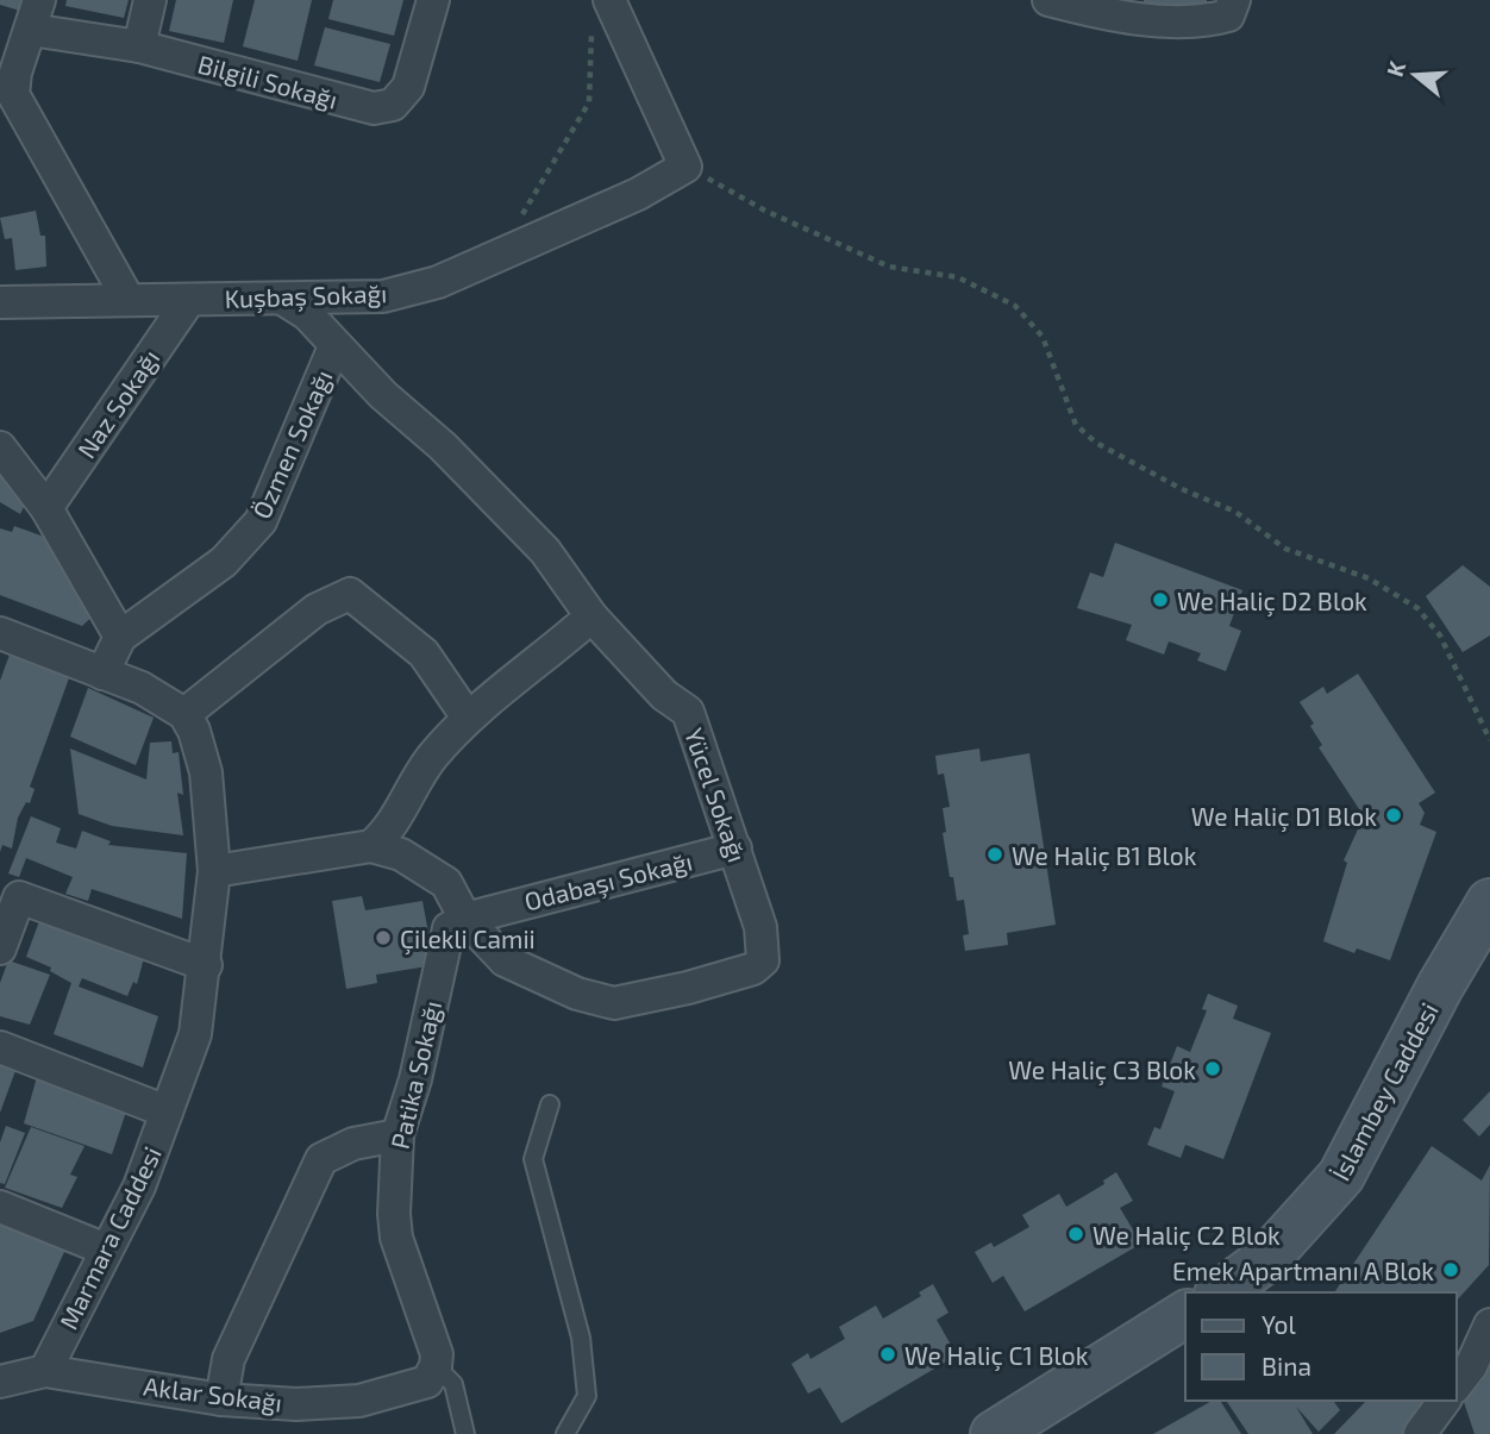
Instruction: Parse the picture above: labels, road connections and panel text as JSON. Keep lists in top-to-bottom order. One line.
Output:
{"streets":{"main road":["İslambey Caddesi"],"street":["Bilgili Sokağı","Kuşbaş Sokağı","Naz Sokağı","Özmen Sokağı","Yücel Sokağı","Odabaşı Sokağı","Patika Sokağı","Marmara Caddesi","Aklar Sokağı"]},"crossings":[["Kuşbaş Sokağı","Naz Sokağı"],["Kuşbaş Sokağı","Yücel Sokağı"],["Özmen Sokağı","Yücel Sokağı"],["Yücel Sokağı","Odabaşı Sokağı"],["Yücel Sokağı","Patika Sokağı"],["Odabaşı Sokağı","Patika Sokağı"],["Patika Sokağı","Aklar Sokağı"],["Marmara Caddesi","Aklar Sokağı"]],"places":["We Haliç D2 Blok","We Haliç D1 Blok","We Haliç B1 Blok","Çilekli Camii","We Haliç C3 Blok","We Haliç C2 Blok","Emek Apartmanı A Blok","We Haliç C1 Blok"],"legend":["Yol","Bina"],"north":"left"}
